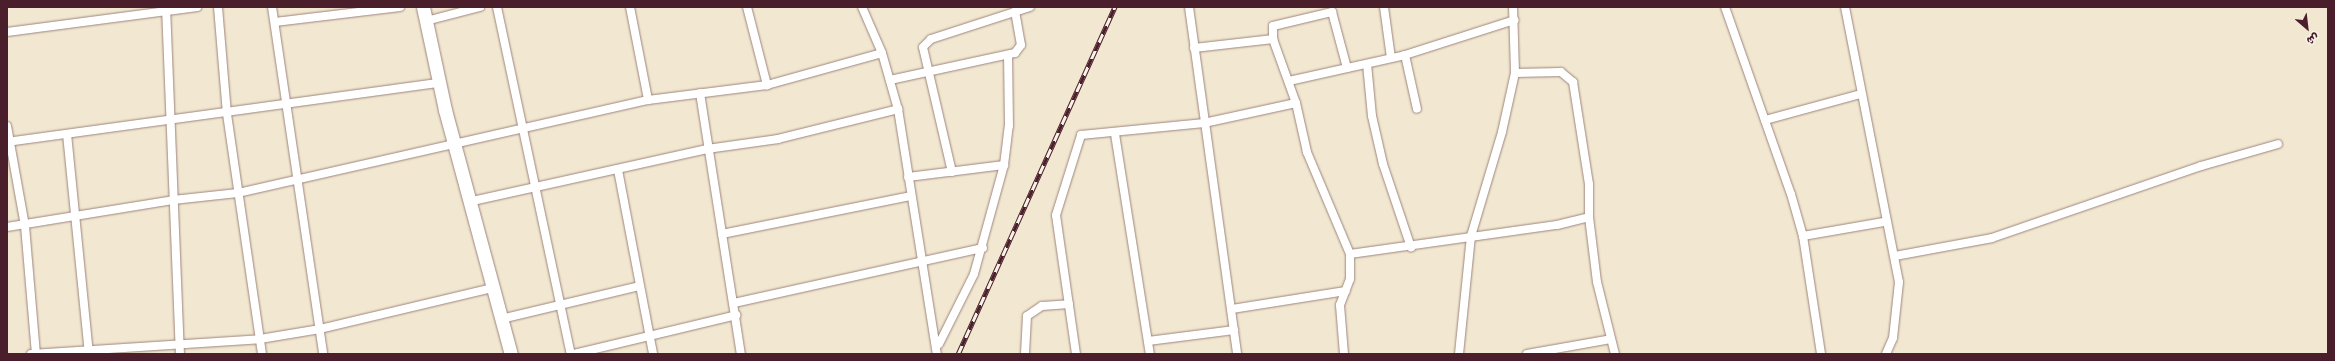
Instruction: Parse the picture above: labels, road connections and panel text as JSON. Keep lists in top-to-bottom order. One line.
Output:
{"north":"bottom right"}
